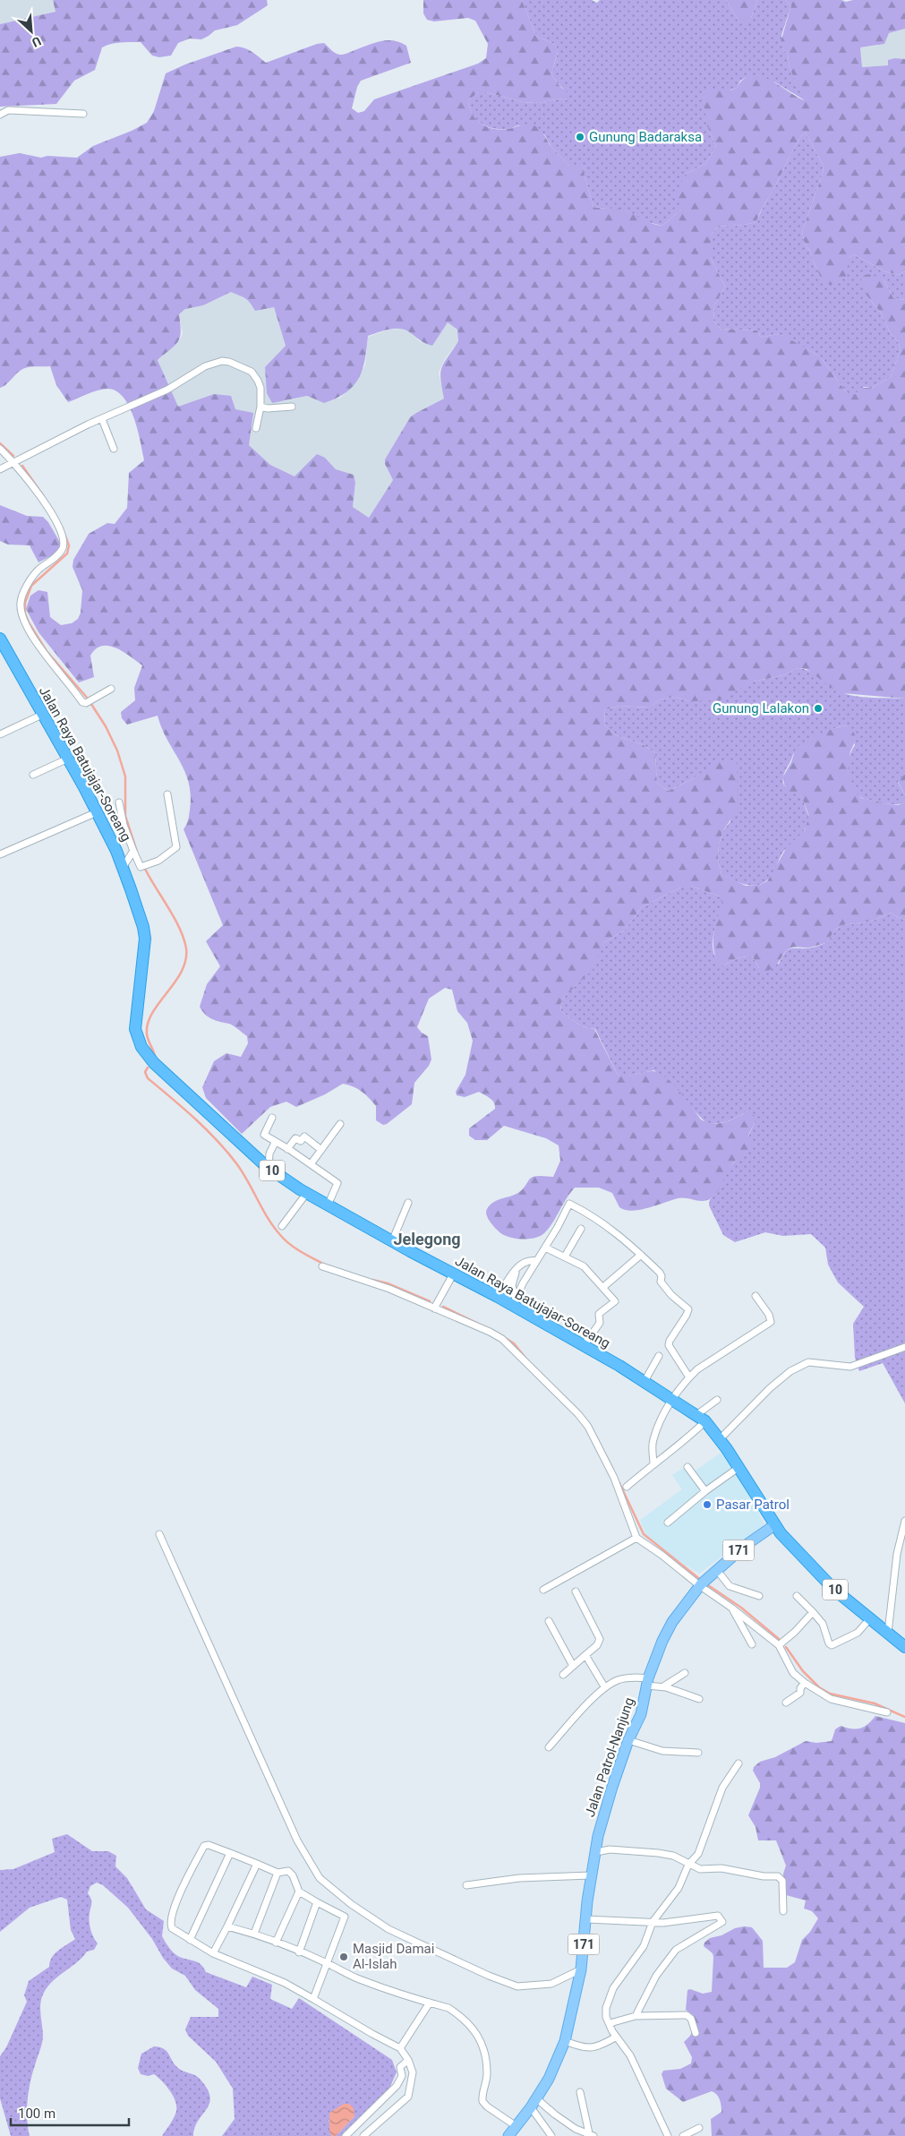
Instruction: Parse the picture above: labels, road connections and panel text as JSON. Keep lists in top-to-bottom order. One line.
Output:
{"streets":{"highway":["Jalan Raya Batujajar-Soreang","10"],"main road":["171","Jalan Patrol-Nanjung"]},"crossings":[["Jalan Raya Batujajar-Soreang","Jalan Patrol-Nanjung"]],"districts":["Jelegong"],"places":["Gunung Badaraksa","Gunung Lalakon","Pasar Patrol","Masjid Damai Al-Islah"],"scale_bar":"100 m","north":"bottom right"}
